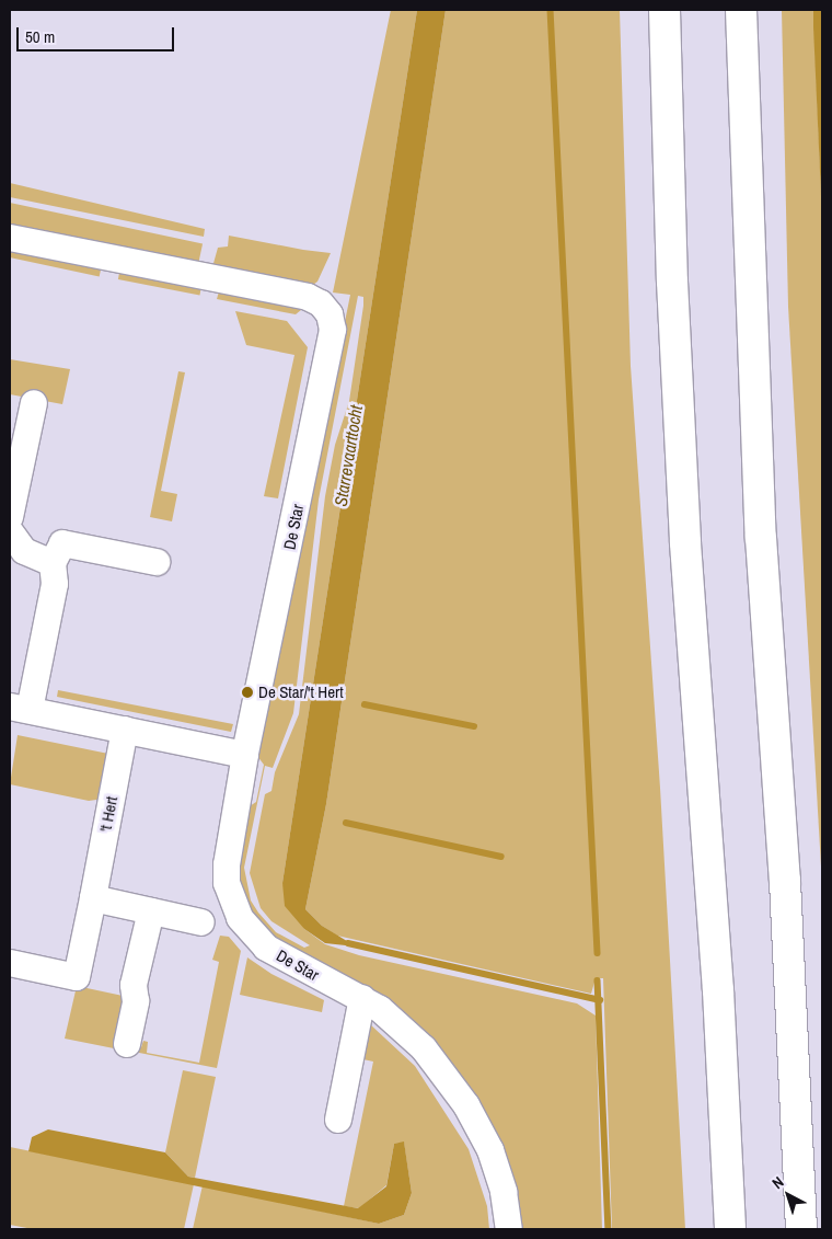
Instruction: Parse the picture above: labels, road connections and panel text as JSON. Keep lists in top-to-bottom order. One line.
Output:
{"streets":{"street":["De Star","'t Hert"]},"water":["Starrevaarttocht"],"places":["De Star/'t Hert"],"scale_bar":"50 m","north":"top left"}
